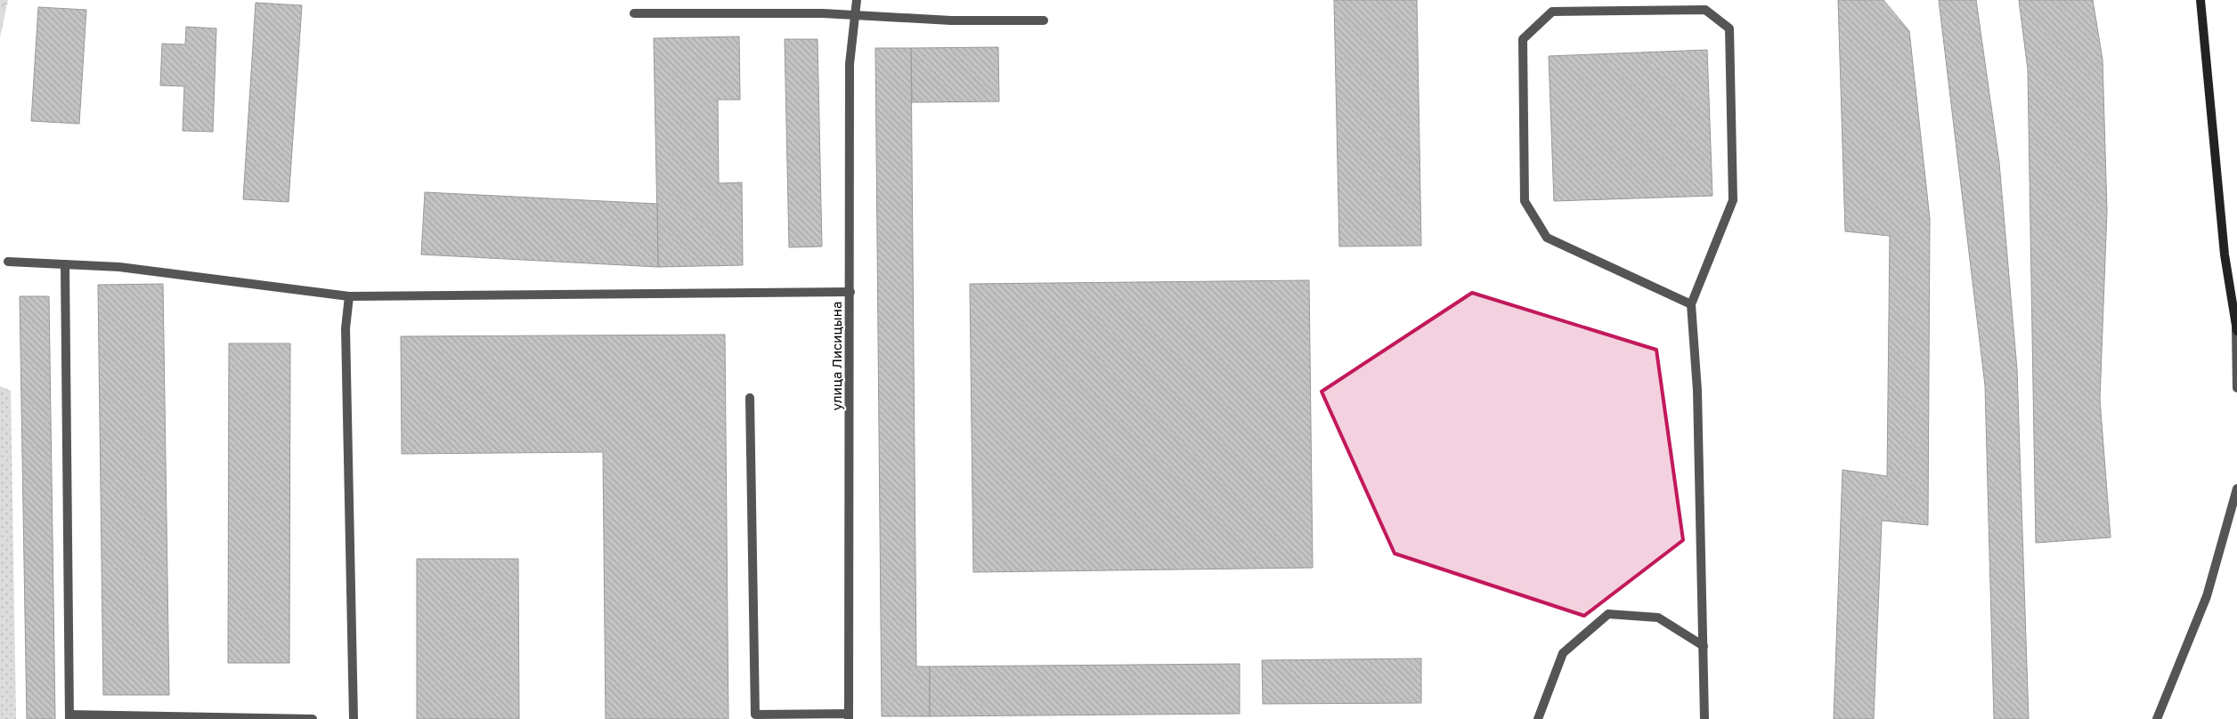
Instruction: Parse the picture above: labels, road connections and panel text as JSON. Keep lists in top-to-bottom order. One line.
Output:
{"streets":{"street":["улица Лисицына"]}}
